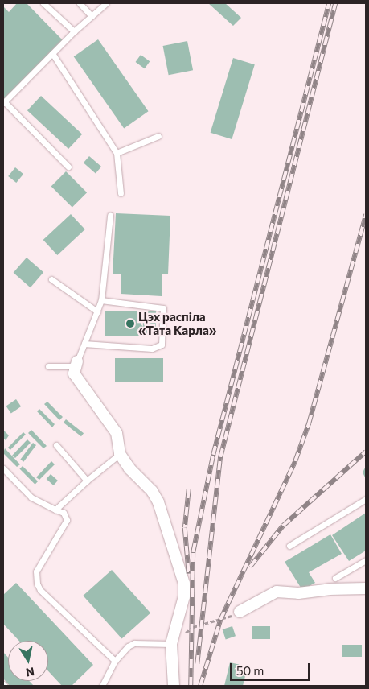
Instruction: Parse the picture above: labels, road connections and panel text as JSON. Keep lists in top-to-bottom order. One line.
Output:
{"places":["Цэх распіла «Тата Карла»"],"scale_bar":"50 m","north":"bottom"}
